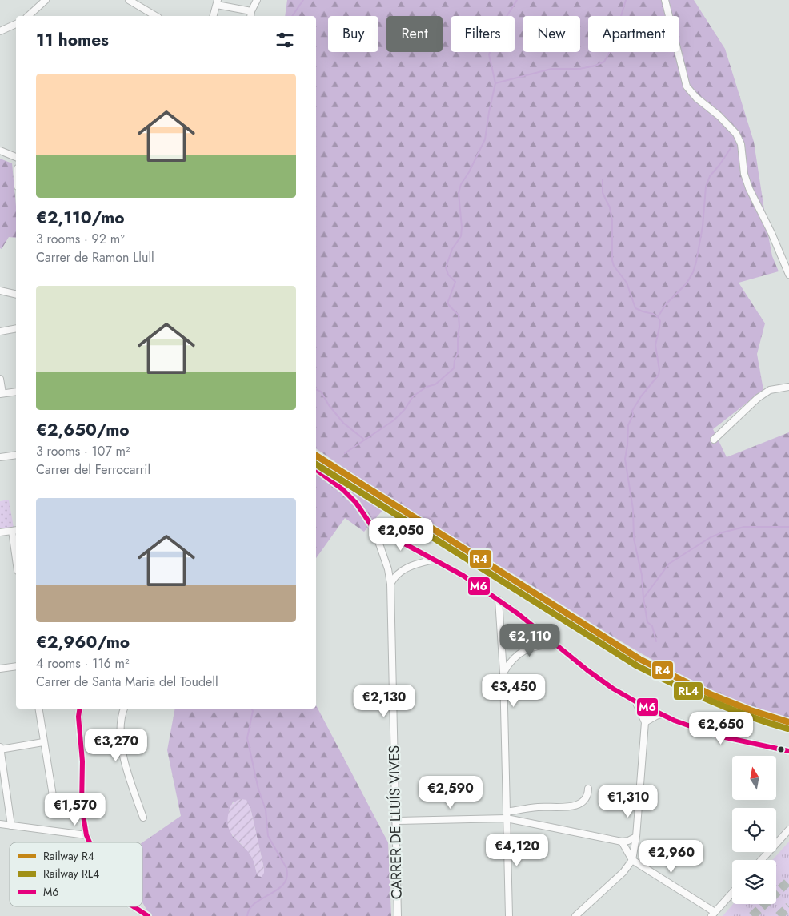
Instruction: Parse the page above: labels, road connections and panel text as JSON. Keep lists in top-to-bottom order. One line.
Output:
{"streets":{"street":["CARRER DE LLUÍS VIVES"]},"lines":["rail line R4","rail line RL4","transit line M6"],"legend":["Railway R4","Railway RL4","M6"],"north":"top","page":{"chip":["Buy","Rent","Filters","New","Apartment"],"heading":"11 homes","list":[{"name":"€2,110/mo","note":"3 rooms · 92 m² · Carrer de Ramon Llull"},{"name":"€2,650/mo","note":"3 rooms · 107 m² · Carrer del Ferrocarril"},{"name":"€2,960/mo","note":"4 rooms · 116 m² · Carrer de Santa Maria del Toudell"}],"price":["€2,050","€2,110","€3,450","€2,130","€2,650","€3,270","€2,590","€1,310","€1,570","€4,120","€2,960"]}}
